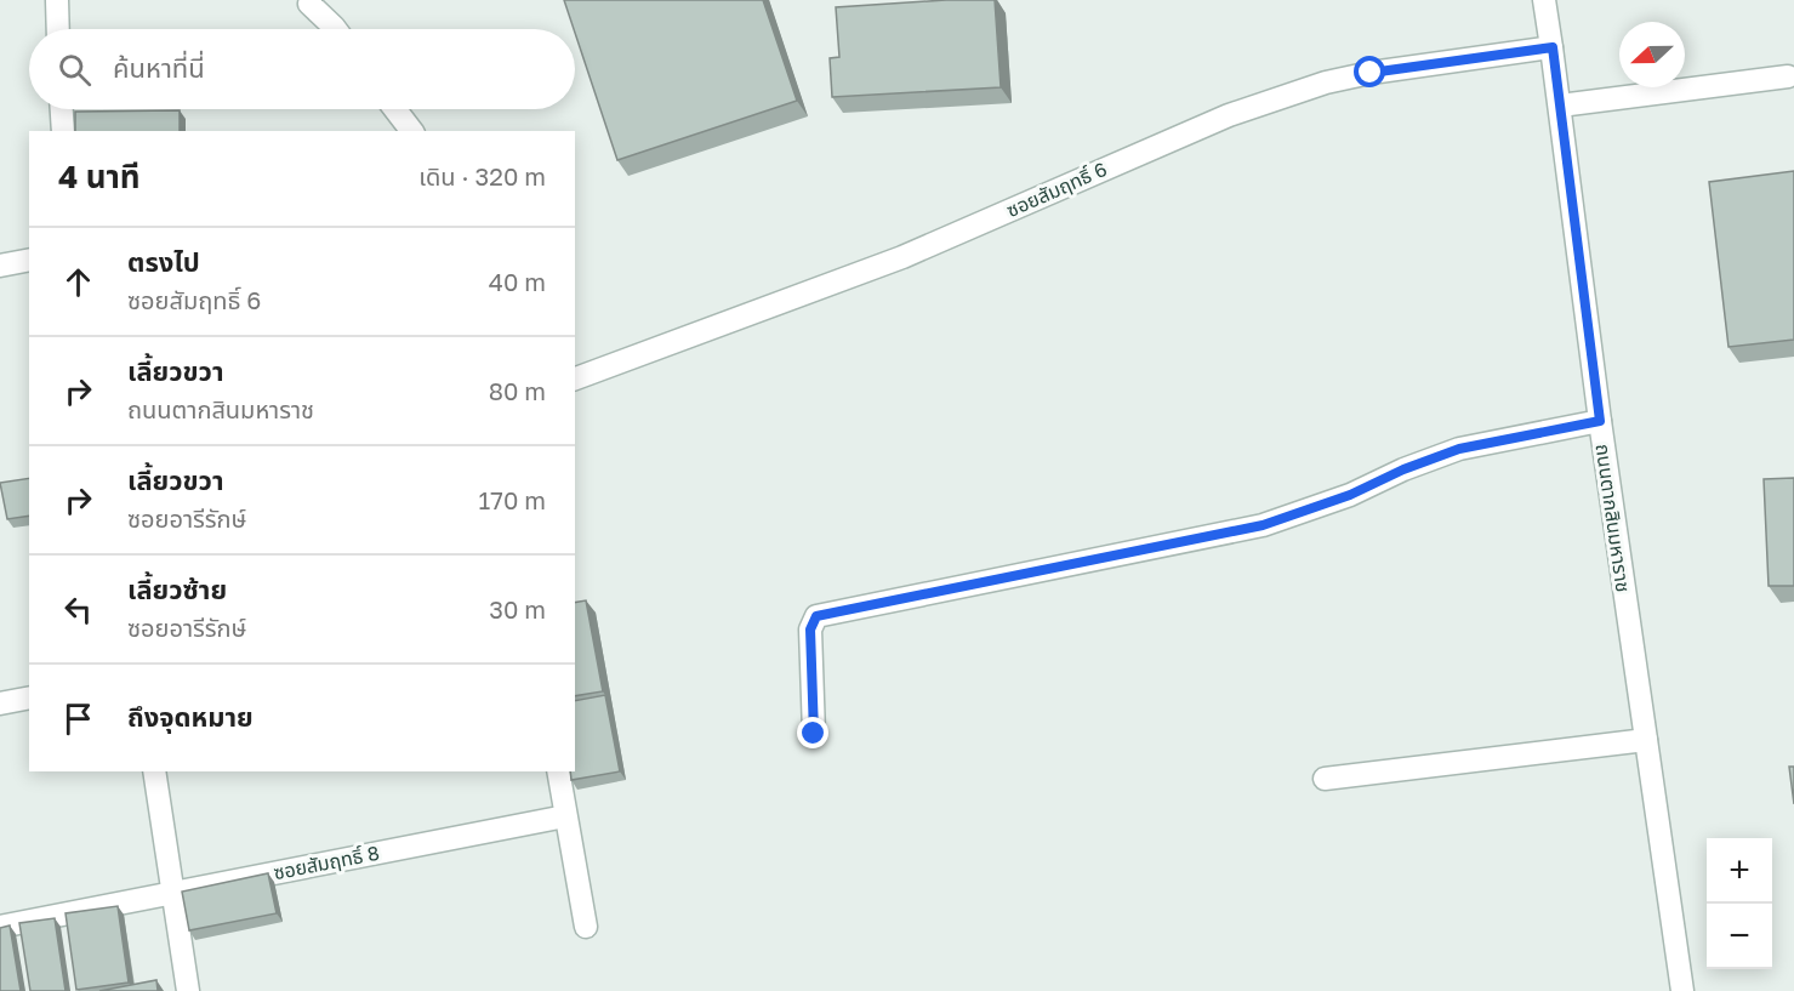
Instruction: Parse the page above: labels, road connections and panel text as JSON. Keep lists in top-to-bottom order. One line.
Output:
{"streets":{"street":["ซอยสัมฤทธิ์ 6","ถนนตากสินมหาราช","ซอยสัมฤทธิ์ 8"]},"crossings":[["ซอยสัมฤทธิ์ 6","ถนนตากสินมหาราช"]],"north":"left","page":{"search":"ค้นหาที่นี่","heading":["4 นาที","เดิน · 320 m"],"list":[["ตรงไป","ซอยสัมฤทธิ์ 6","40 m"],["เลี้ยวขวา","ถนนตากสินมหาราช","80 m"],["เลี้ยวขวา","ซอยอารีรักษ์","170 m"],["เลี้ยวซ้าย","ซอยอารีรักษ์","30 m"],"ถึงจุดหมาย"],"map_buttons":["+","−"]}}
